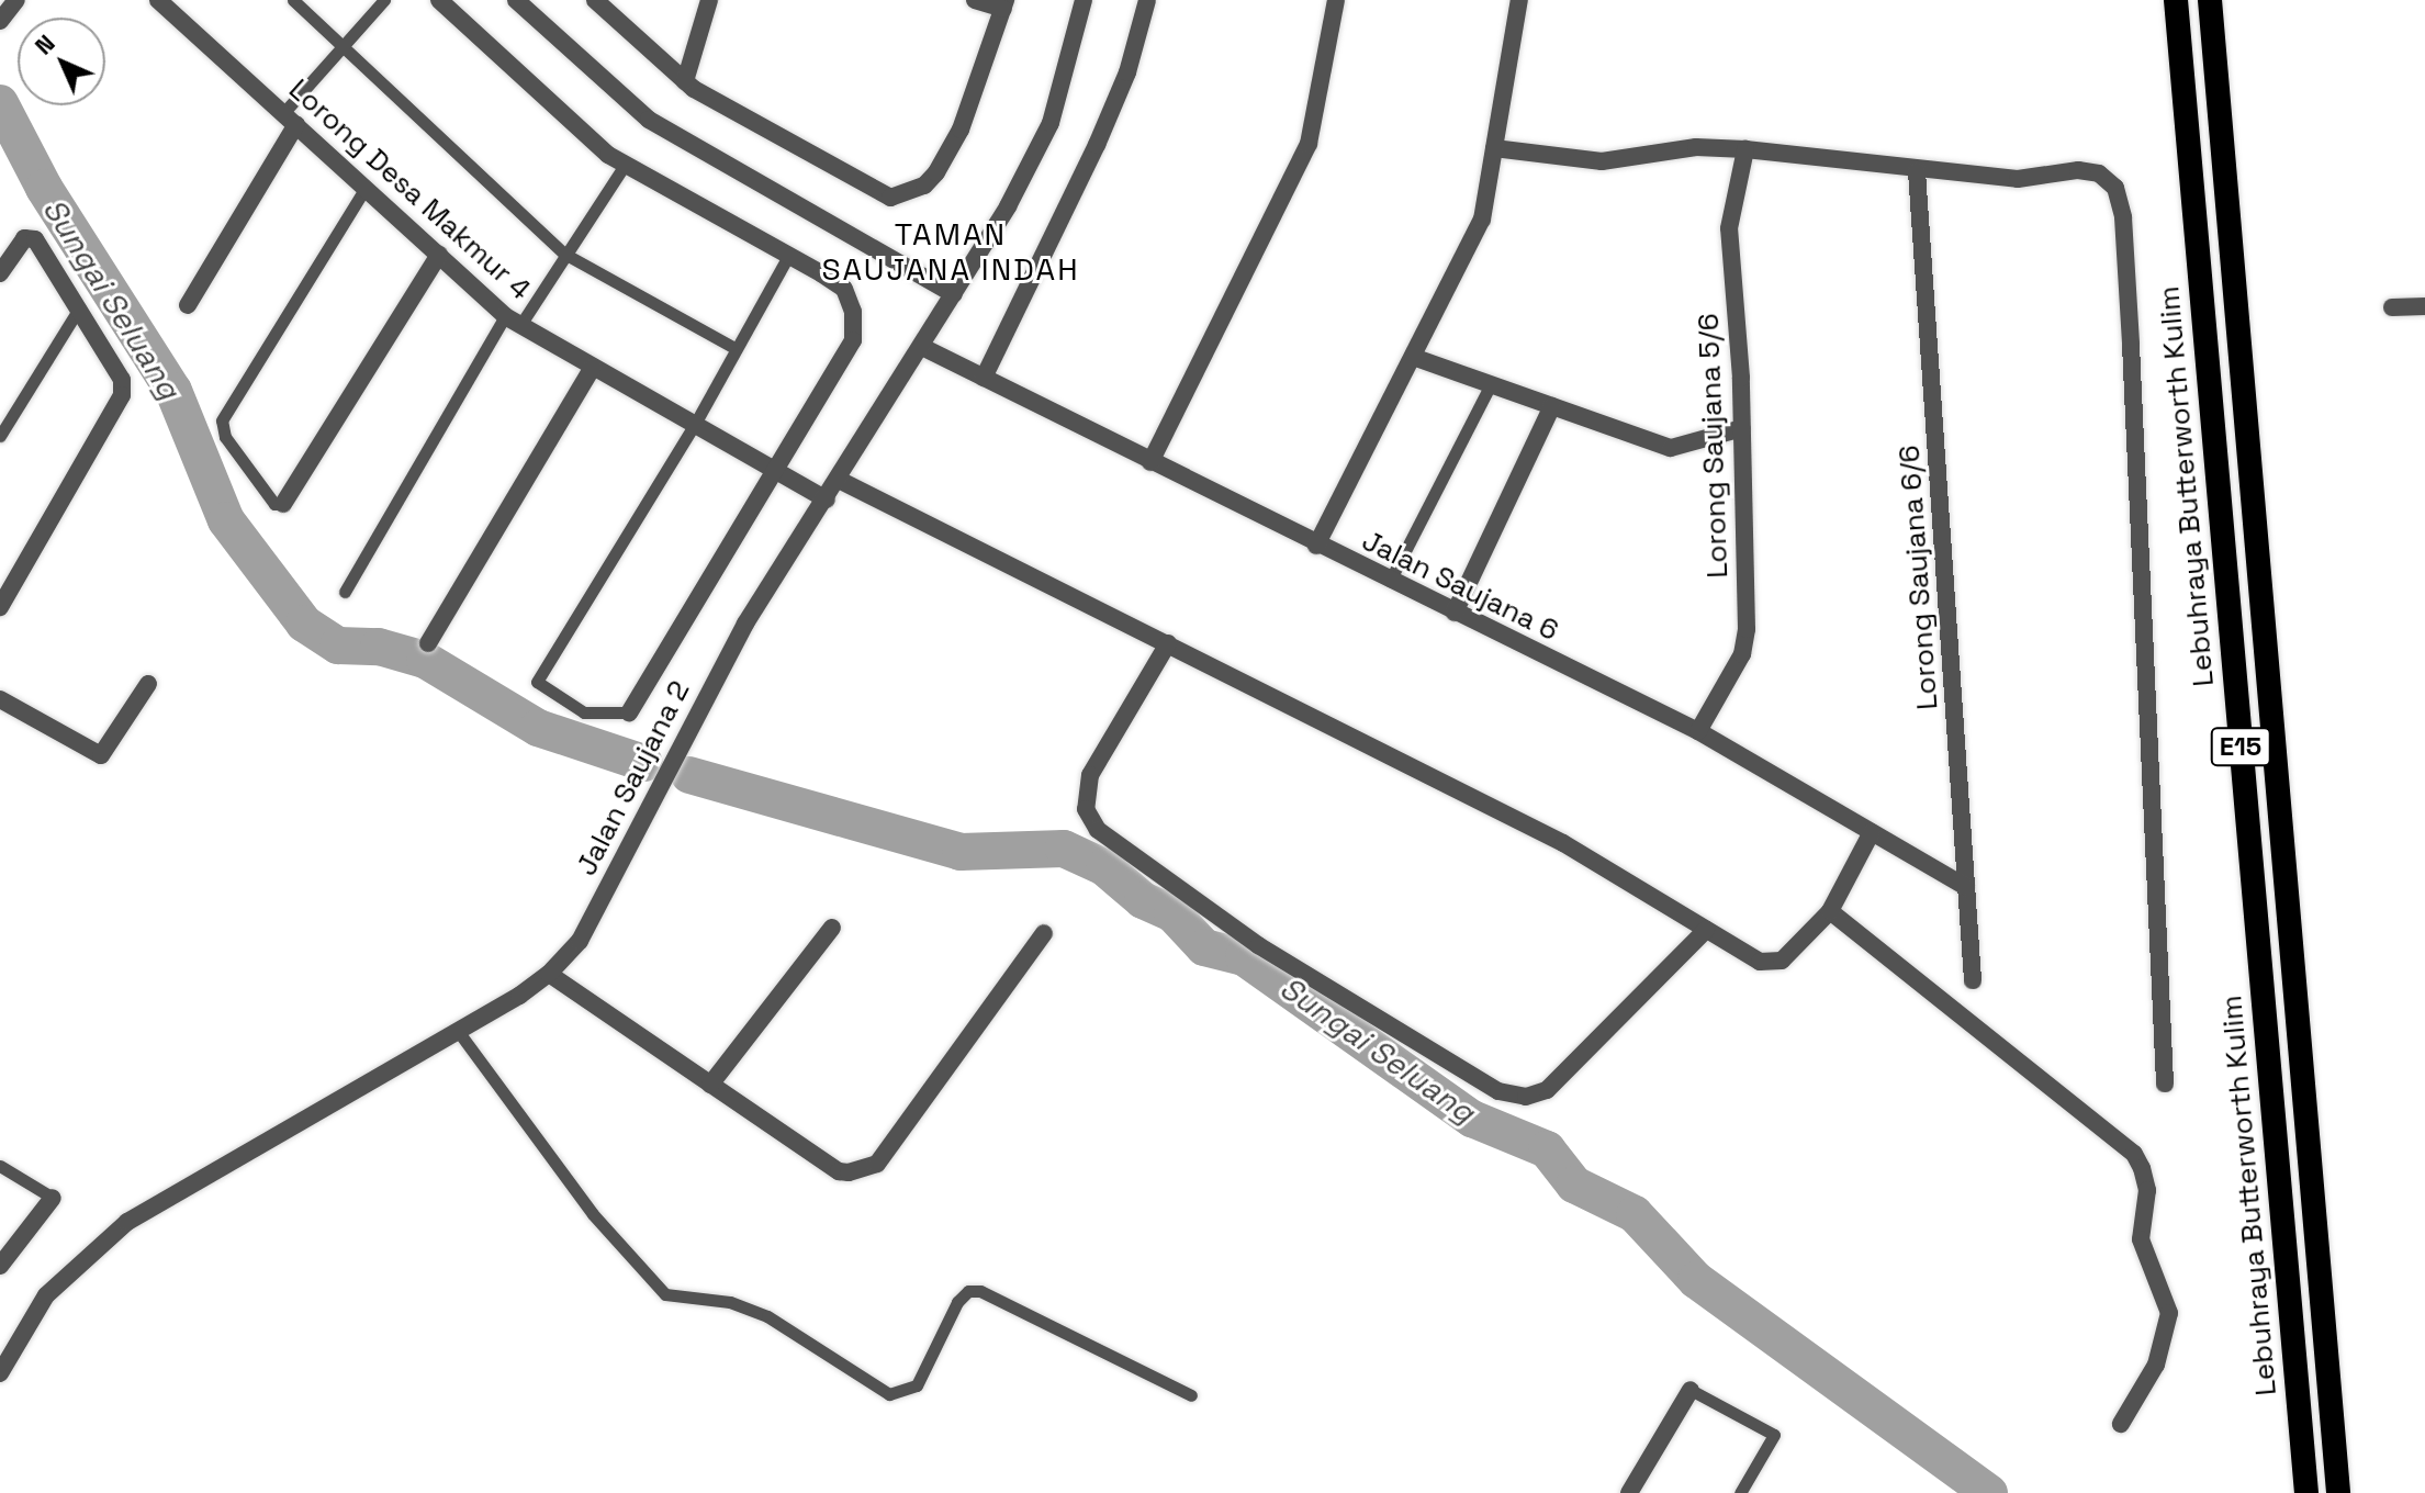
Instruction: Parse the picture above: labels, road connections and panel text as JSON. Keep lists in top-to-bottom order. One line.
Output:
{"streets":{"highway":["Lebuhraya Butterworth Kulim","E15"],"street":["Lorong Desa Makmur 4","Lorong Saujana 5/6","Lorong Saujana 6/6","Jalan Saujana 6","Jalan Saujana 2"]},"crossings":[["Lorong Desa Makmur 4","Jalan Saujana 2"],["Lorong Saujana 5/6","Jalan Saujana 6"],["Lorong Saujana 6/6","Jalan Saujana 6"],["Jalan Saujana 6","Jalan Saujana 2"]],"districts":["TAMAN SAUJANA INDAH"],"water":["Sungai Seluang"],"north":"top left"}
